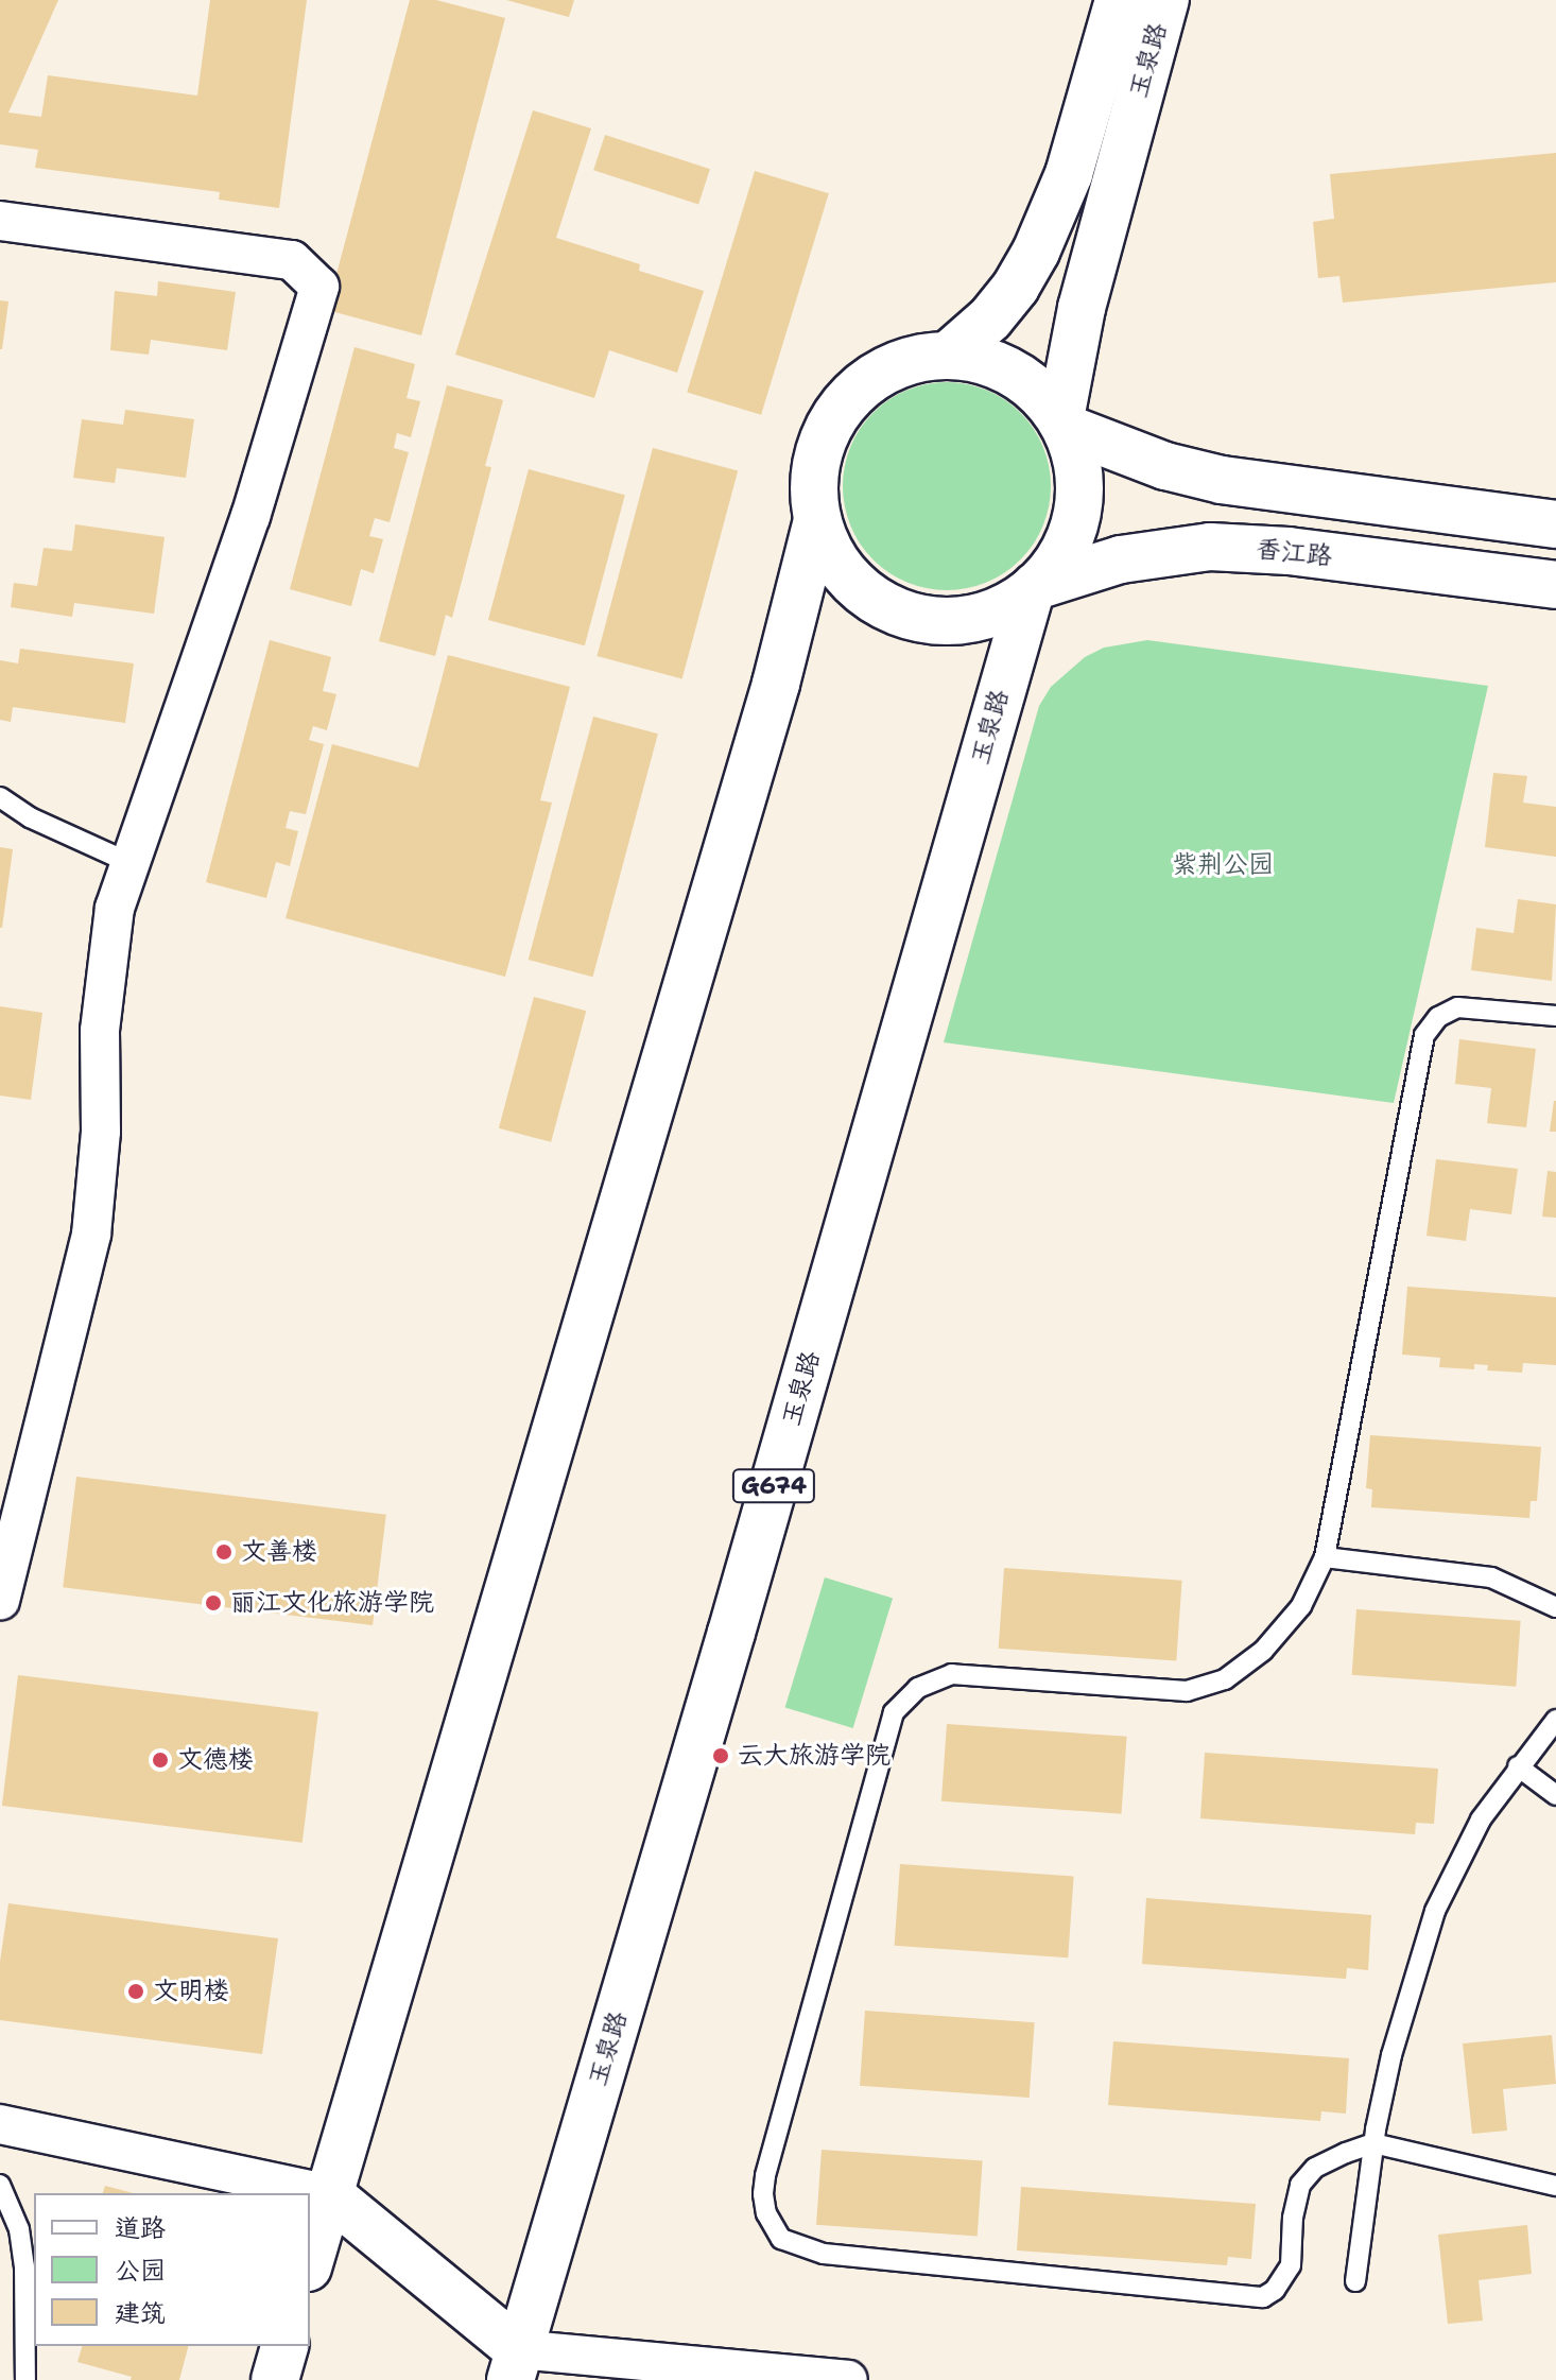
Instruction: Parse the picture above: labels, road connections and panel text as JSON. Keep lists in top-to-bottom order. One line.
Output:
{"streets":{"main road":["玉泉路","香江路","G674"]},"crossings":[["玉泉路","香江路"]],"parks":["紫荆公园"],"places":["文善楼","丽江文化旅游学院","云大旅游学院","文德楼","文明楼"],"legend":["道路","公园","建筑"]}
